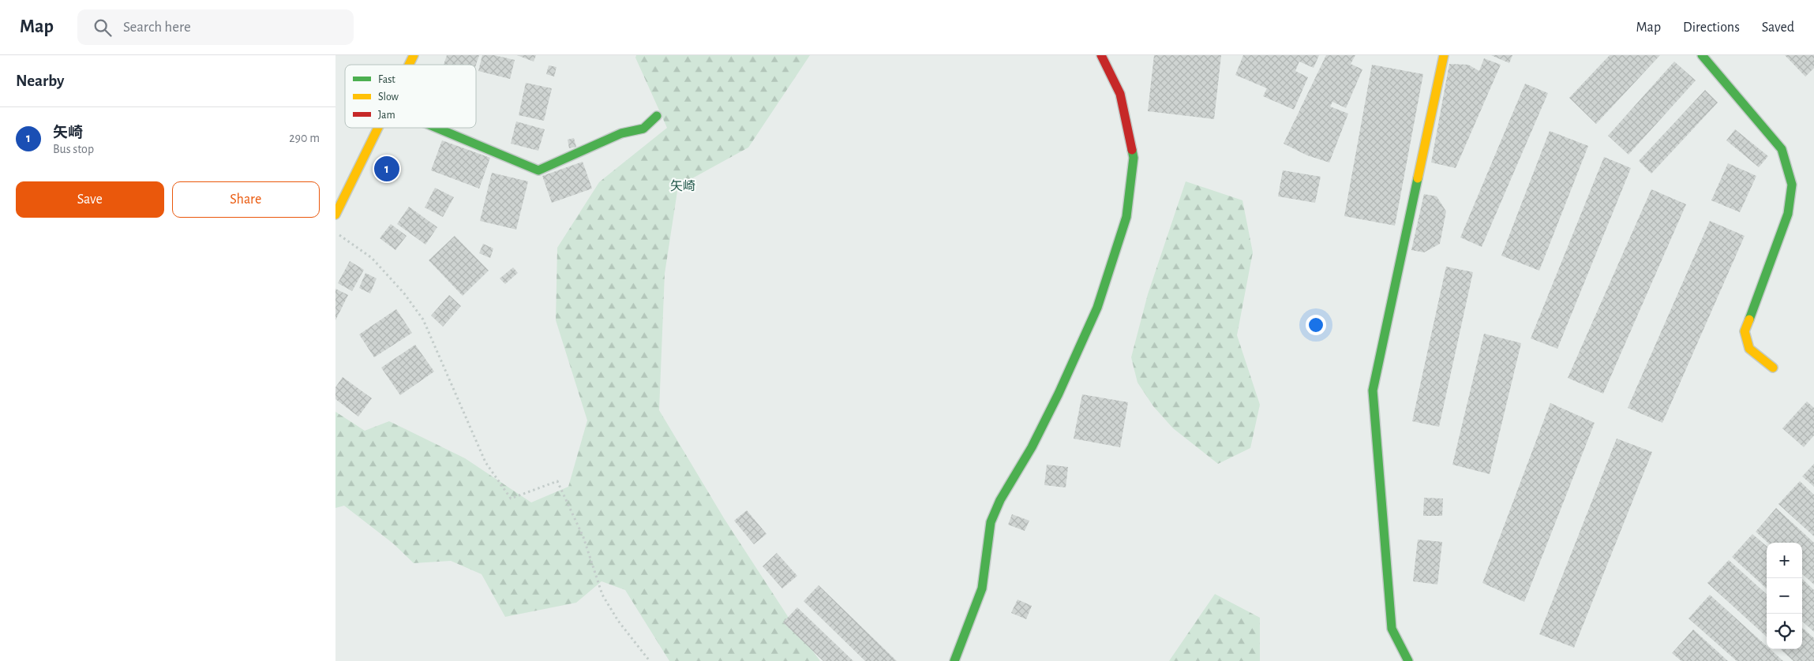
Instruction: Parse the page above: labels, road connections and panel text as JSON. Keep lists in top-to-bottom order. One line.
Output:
{"districts":["矢崎"],"legend":["Fast","Slow","Jam"],"page":{"header":"Map","search":"Search here","nav":["Map","Directions","Saved"],"heading":"Nearby","list":[{"mark":"1","name":"矢崎","note":"Bus stop","value":"290 m"}],"pins":"1","buttons":["Save","Share"],"map_buttons":["+","−"]}}
